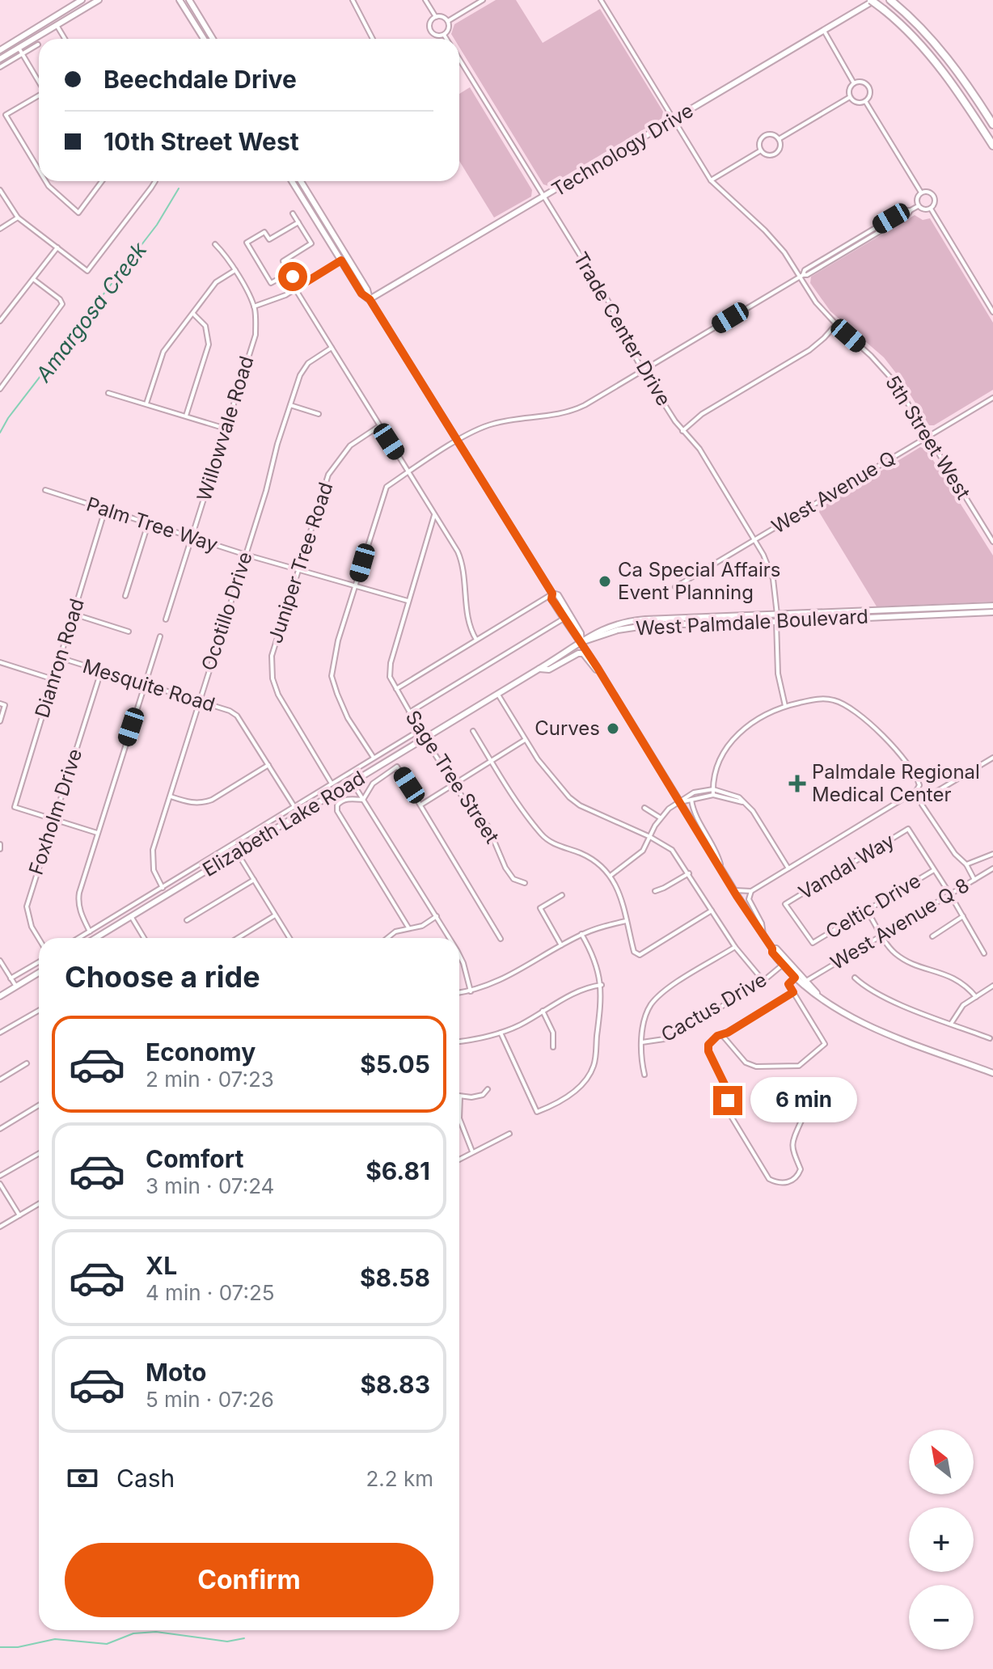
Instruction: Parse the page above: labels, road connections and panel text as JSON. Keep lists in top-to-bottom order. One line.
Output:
{"streets":{"main road":["Technology Drive","West Palmdale Boulevard","Elizabeth Lake Road"],"street":["Trade Center Drive","Willowvale Road","5th Street West","West Avenue Q","Palm Tree Way","Juniper Tree Road","Ocotillo Drive","Dianron Road","Mesquite Road","Sage Tree Street","Foxholm Drive","Vandal Way","Celtic Drive","West Avenue Q 8","Cactus Drive"]},"crossings":[["Technology Drive","Trade Center Drive"],["Technology Drive","5th Street West"],["Trade Center Drive","West Avenue Q"],["Trade Center Drive","West Palmdale Boulevard"],["Willowvale Road","Palm Tree Way"],["5th Street West","West Avenue Q"],["Palm Tree Way","Juniper Tree Road"],["Palm Tree Way","Ocotillo Drive"],["Palm Tree Way","Dianron Road"],["Palm Tree Way","Sage Tree Street"],["Ocotillo Drive","Mesquite Road"],["West Palmdale Boulevard","Elizabeth Lake Road"],["Dianron Road","Mesquite Road"],["Dianron Road","Foxholm Drive"],["Mesquite Road","Foxholm Drive"],["Mesquite Road","Elizabeth Lake Road"],["Sage Tree Street","Elizabeth Lake Road"],["Vandal Way","Celtic Drive"]],"water":["Amargosa Creek"],"places":{"other":["Ca Special Affairs Event Planning","Curves"],"health":["Palmdale Regional Medical Center"]},"north":"top left","page":{"banner":["Beechdale Drive","10th Street West"],"heading":"Choose a ride","list":[{"name":"Economy","note":"2 min · 07:23","value":"$5.05"},{"name":"Comfort","note":"3 min · 07:24","value":"$6.81"},{"name":"XL","note":"4 min · 07:25","value":"$8.58"},{"name":"Moto","note":"5 min · 07:26","value":"$8.83"}],"bubble":"6 min","map_buttons":["+","−"],"pay":["Cash","2.2 km"],"buttons":"Confirm"}}
